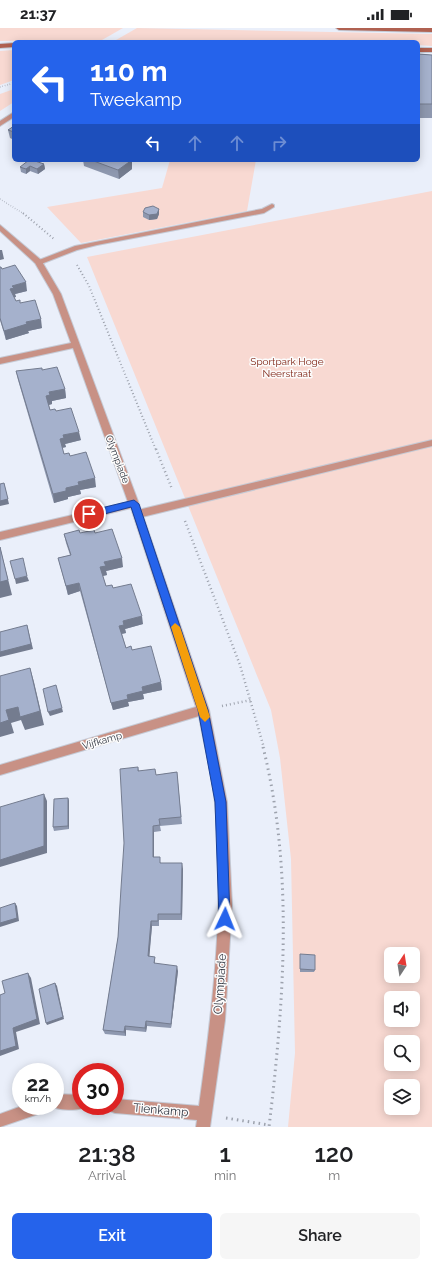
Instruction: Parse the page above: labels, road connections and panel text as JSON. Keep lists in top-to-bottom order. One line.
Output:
{"streets":{"street":["Olympiade","Vijfkamp","Tienkamp"]},"crossings":[["Olympiade","Vijfkamp"],["Olympiade","Tienkamp"]],"parks":["Sportpark Hoge Neerstraat"],"north":"top","page":{"status":"21:37","turn":["110 m","Tweekamp"],"speed":"22 km/h","limit":"30","eta":["21:38","Arrival","1","min","120","m"],"buttons":["Exit","Share"]}}
